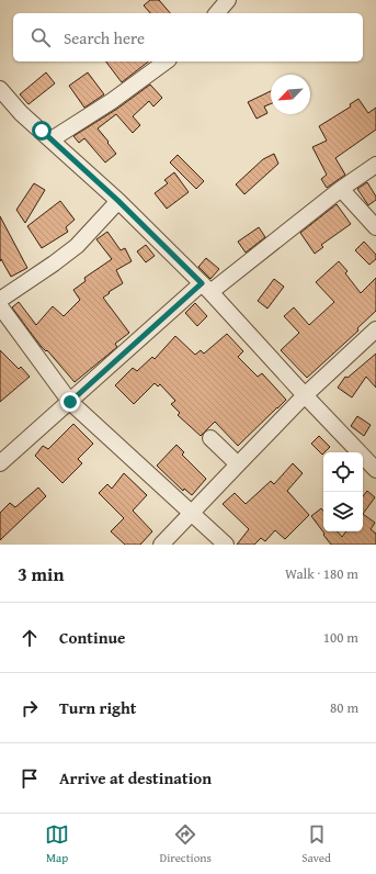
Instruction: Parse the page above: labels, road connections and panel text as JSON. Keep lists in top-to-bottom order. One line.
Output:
{"north":"bottom left","page":{"search":"Search here","heading":["3 min","Walk · 180 m"],"list":[["Continue","100 m"],["Turn right","80 m"],"Arrive at destination"],"nav":["Map","Directions","Saved"]}}
